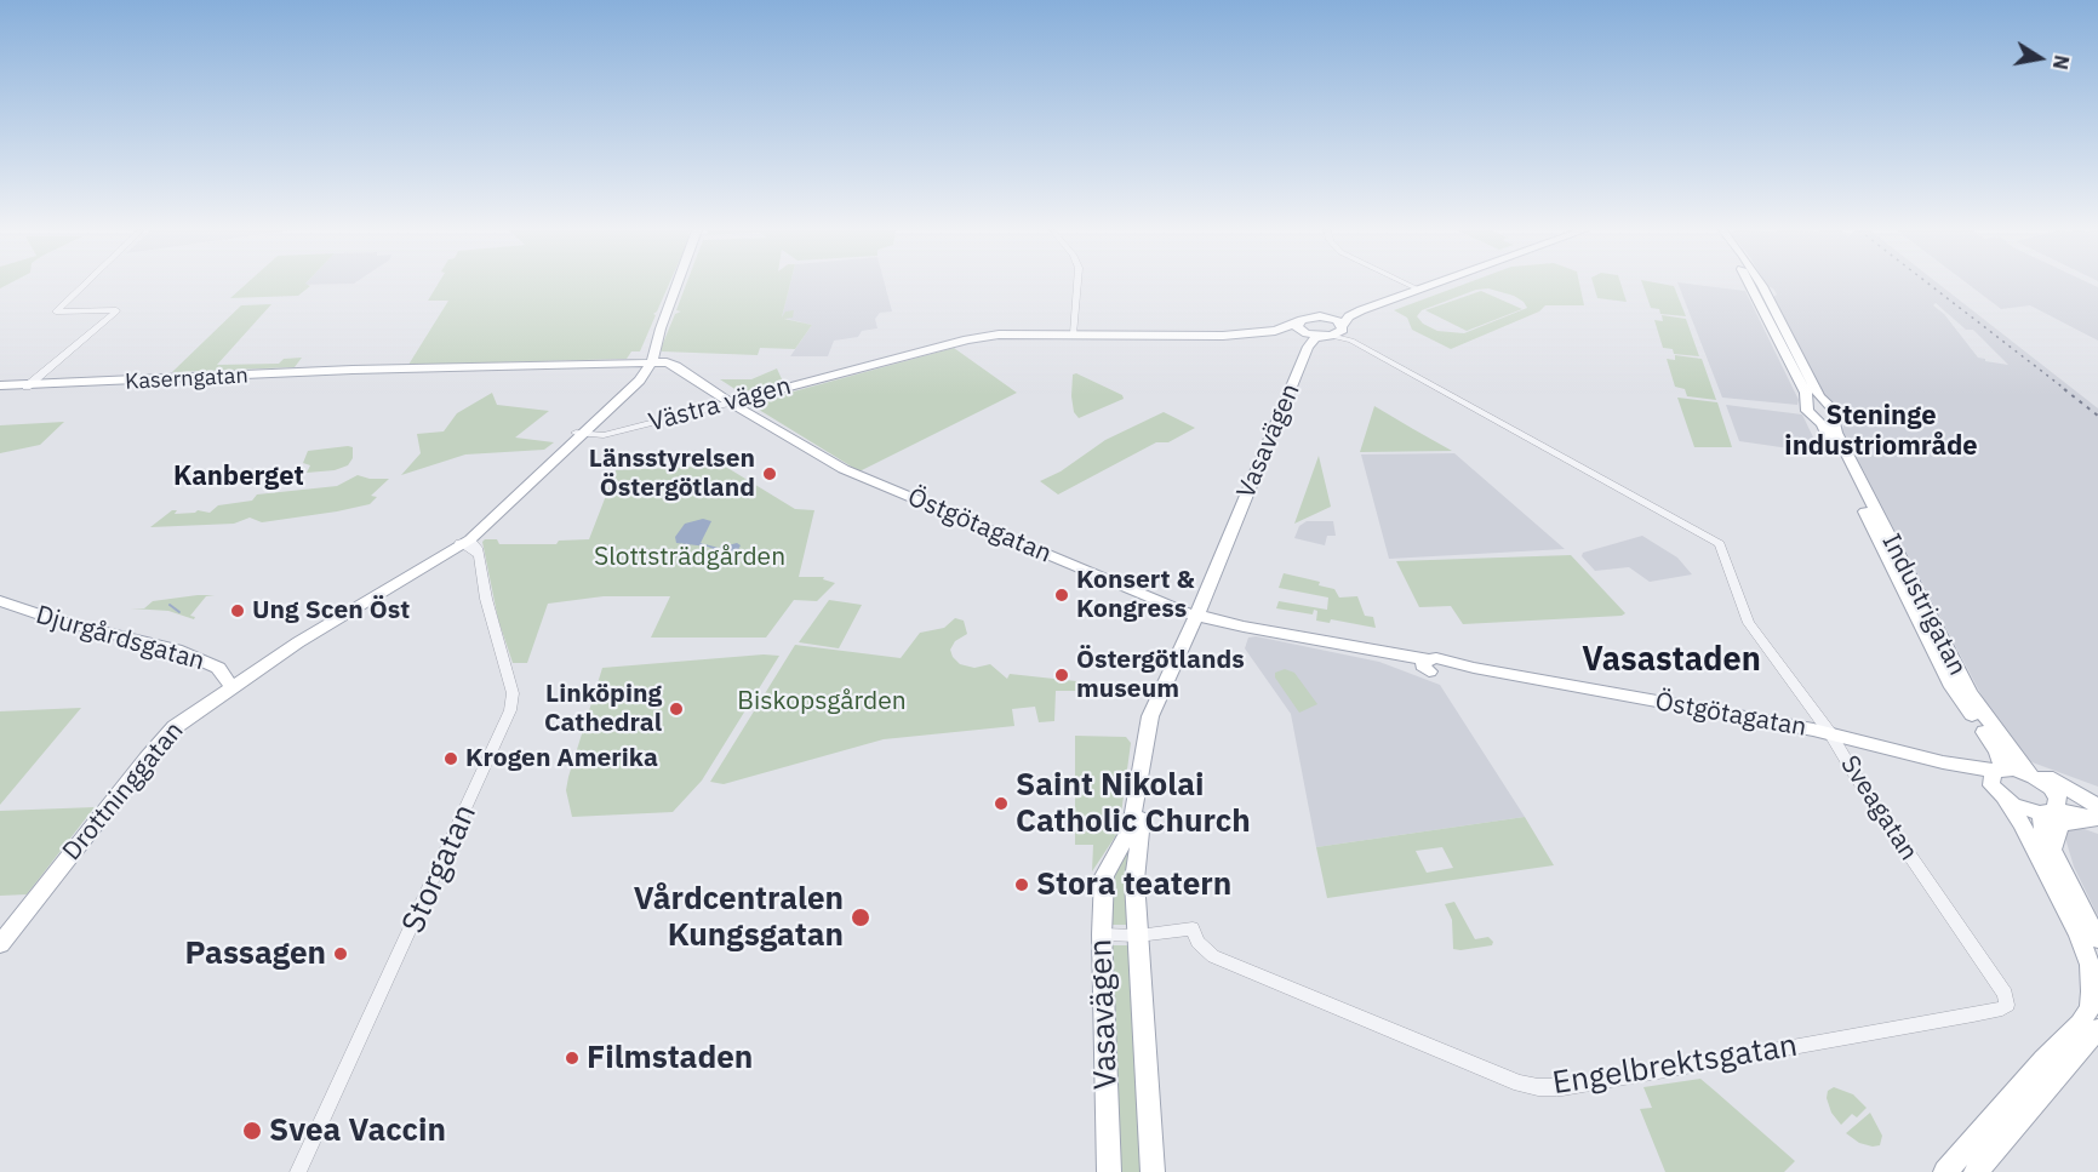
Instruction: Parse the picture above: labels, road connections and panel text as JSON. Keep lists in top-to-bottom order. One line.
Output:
{"streets":{"main road":["Kaserngatan","Västra vägen","Vasavägen","Östgötagatan","Industrigatan","Djurgårdsgatan","Drottninggatan"],"street":["Sveagatan","Storgatan","Engelbrektsgatan"]},"crossings":[["Kaserngatan","Östgötagatan"],["Västra vägen","Vasavägen"],["Västra vägen","Östgötagatan"],["Vasavägen","Östgötagatan"],["Vasavägen","Engelbrektsgatan"],["Östgötagatan","Industrigatan"],["Östgötagatan","Sveagatan"],["Djurgårdsgatan","Drottninggatan"],["Drottninggatan","Storgatan"],["Sveagatan","Engelbrektsgatan"]],"districts":["Steninge industriområde","Kanberget","Vasastaden"],"parks":["Slottsträdgården","Biskopsgården"],"places":["Länsstyrelsen Östergötland","Konsert & Kongress","Ung Scen Öst","Östergötlands museum","Linköping Cathedral","Krogen Amerika","Saint Nikolai Catholic Church","Stora teatern","Vårdcentralen Kungsgatan","Passagen","Filmstaden","Svea Vaccin"],"north":"right"}
